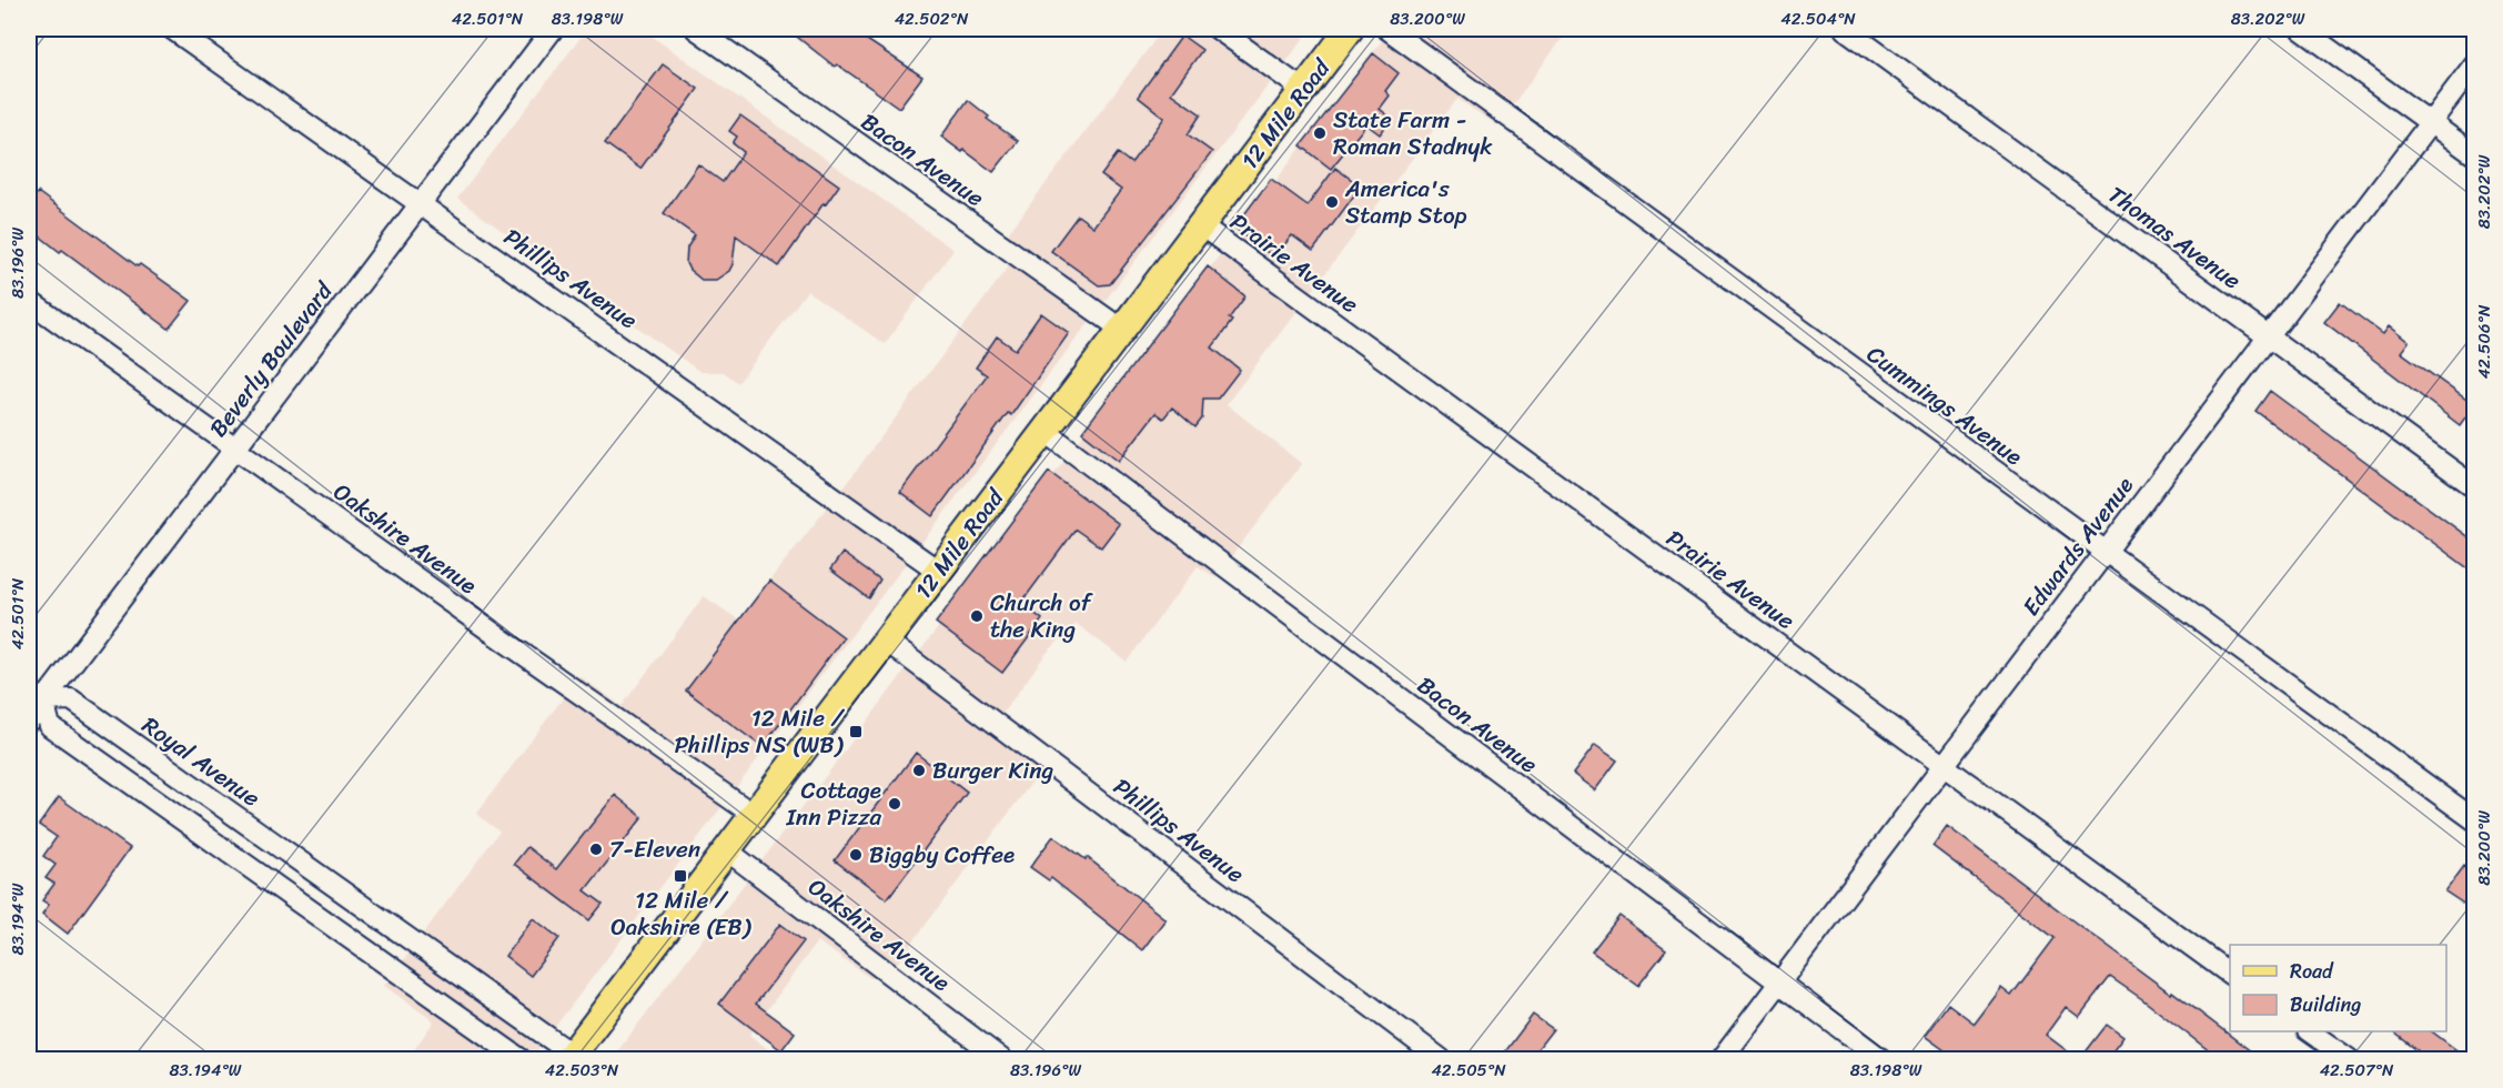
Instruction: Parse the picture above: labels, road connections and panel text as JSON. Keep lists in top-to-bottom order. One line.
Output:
{"streets":{"main road":["12 Mile Road"],"street":["Bacon Avenue","Thomas Avenue","Prairie Avenue","Phillips Avenue","Beverly Boulevard","Cummings Avenue","Oakshire Avenue","Edwards Avenue","Royal Avenue"]},"crossings":[["12 Mile Road","Bacon Avenue"],["12 Mile Road","Prairie Avenue"],["12 Mile Road","Phillips Avenue"],["12 Mile Road","Oakshire Avenue"],["12 Mile Road","Royal Avenue"],["Bacon Avenue","Edwards Avenue"],["Thomas Avenue","Edwards Avenue"],["Prairie Avenue","Edwards Avenue"],["Phillips Avenue","Beverly Boulevard"],["Beverly Boulevard","Oakshire Avenue"],["Beverly Boulevard","Royal Avenue"],["Cummings Avenue","Edwards Avenue"]],"places":{"other":["State Farm - Roman Stadnyk","America's Stamp Stop","Church of the King","Burger King","Cottage Inn Pizza","7-Eleven","Biggby Coffee"],"transit":["12 Mile / Phillips NS (WB)","12 Mile / Oakshire (EB)"]},"legend":["Road","Building"],"coordinates":["42.501°N","83.198°W","42.502°N","83.200°W","42.504°N","83.202°W","83.196°W","42.506°N","83.194°W","42.503°N","42.505°N","42.507°N"]}
